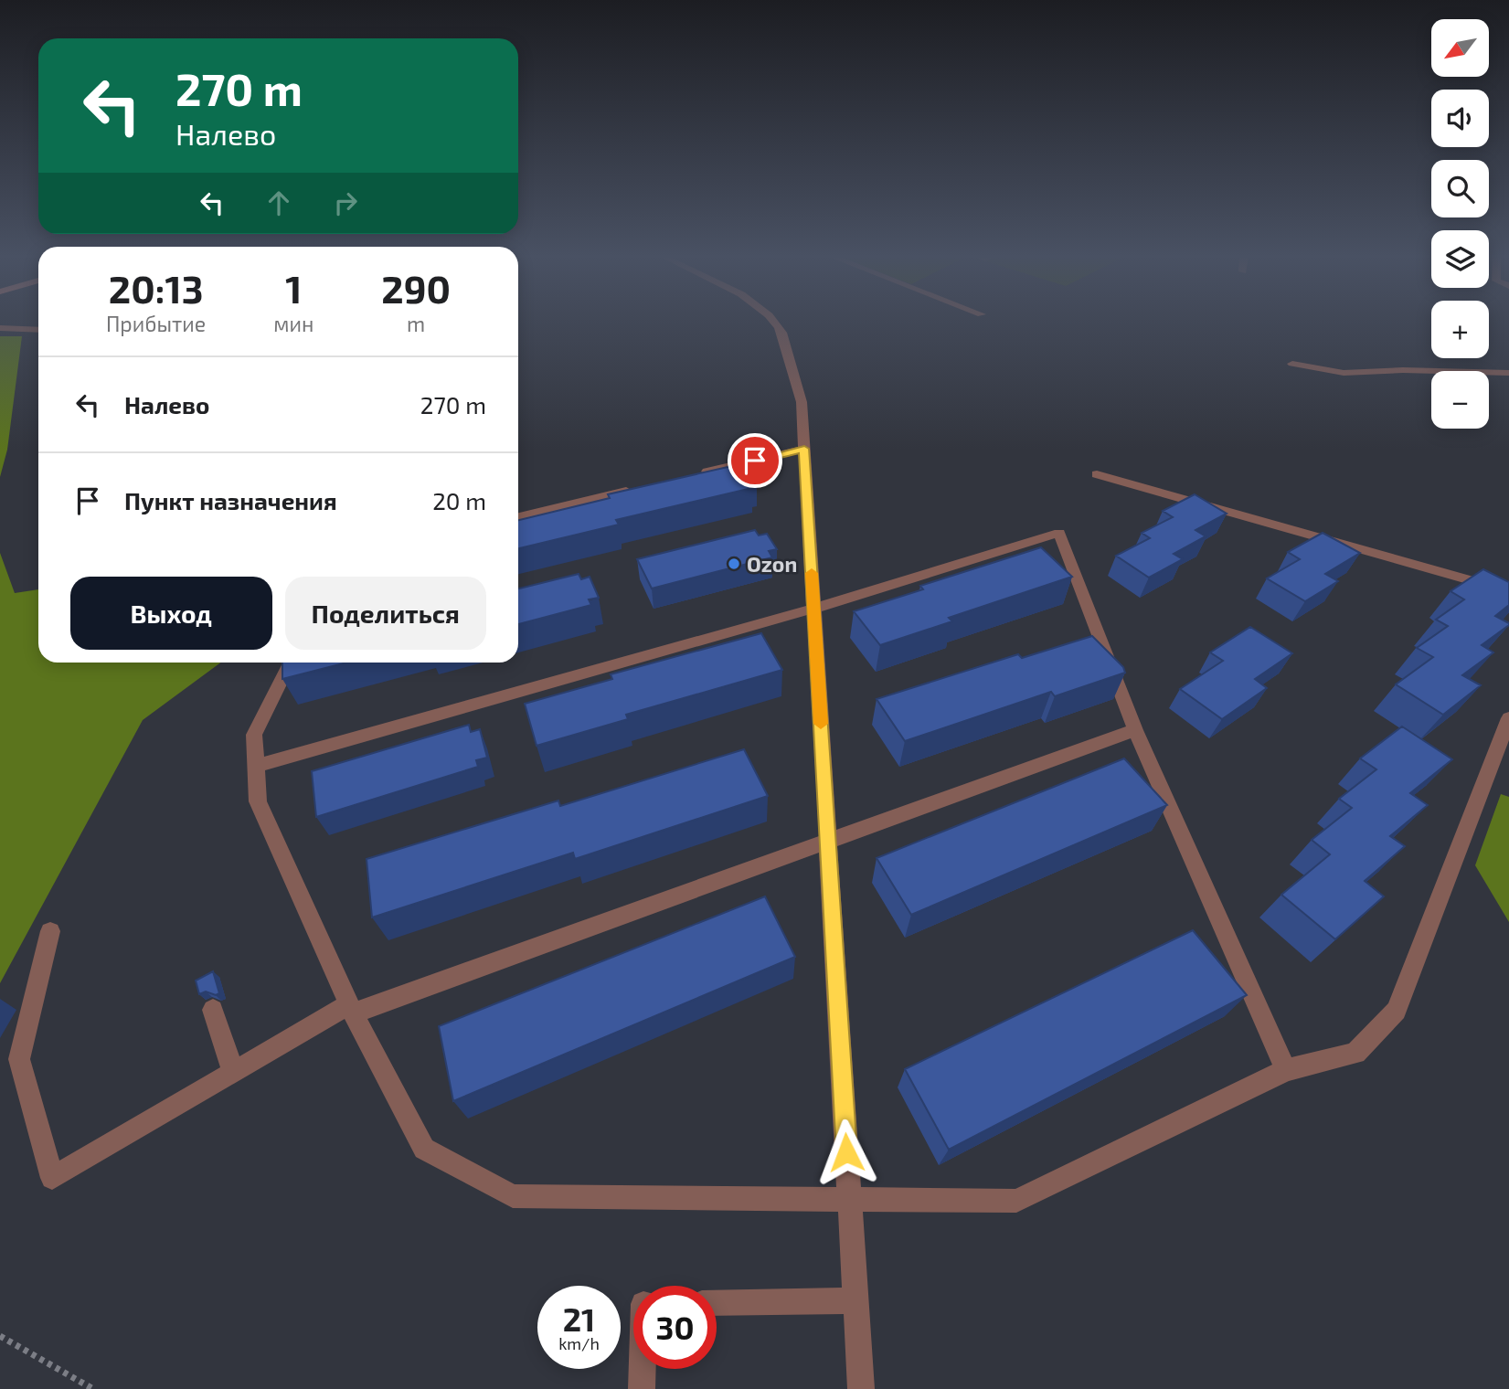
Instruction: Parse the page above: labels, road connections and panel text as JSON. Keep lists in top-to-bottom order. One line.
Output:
{"places":["Ozon"],"north":"bottom left","page":{"map_buttons":["+","−"],"turn":["270 m","Налево"],"eta":["20:13","Прибытие","1","мин","290","m"],"list":[{"name":"Налево","value":"270 m"},{"name":"Пункт назначения","value":"20 m"}],"buttons":["Выход","Поделиться"],"speed":"21 km/h","limit":"30"}}
